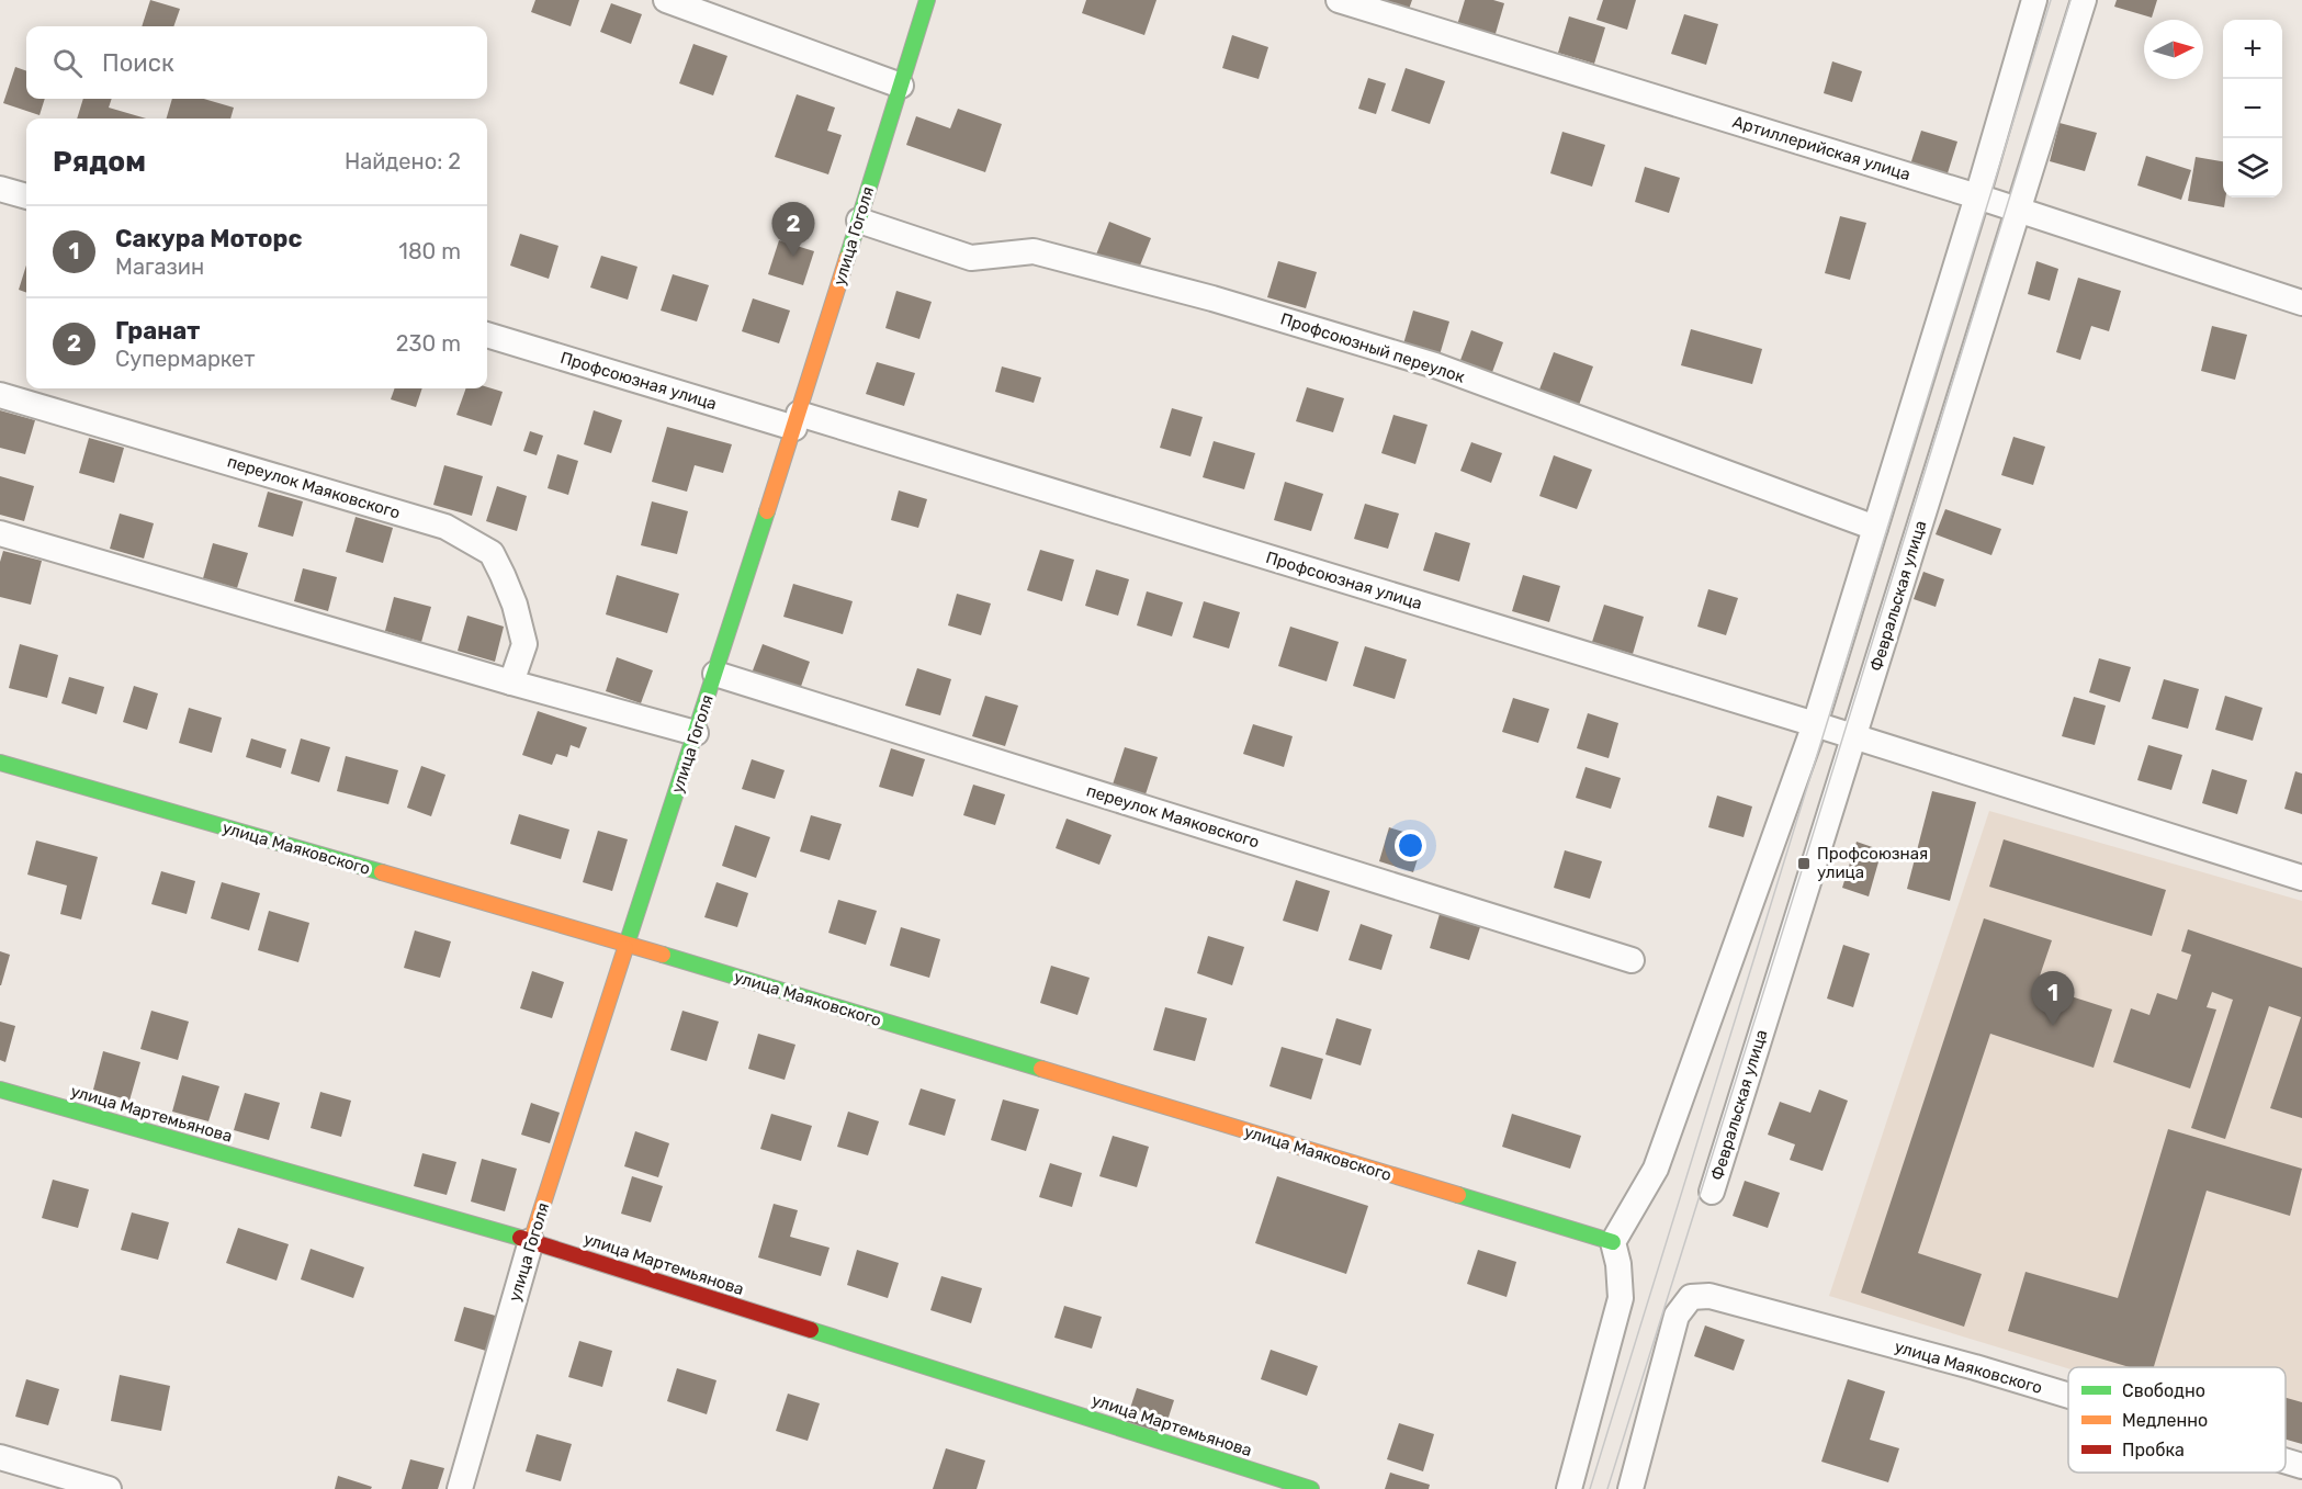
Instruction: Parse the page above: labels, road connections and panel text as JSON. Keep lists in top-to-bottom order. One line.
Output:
{"streets":{"street":["Артиллерийская улица","улица Гоголя","Профсоюзный переулок","Профсоюзная улица","переулок Маяковского","Февральская улица","улица Маяковского","улица Мартемьянова"]},"crossings":[["Артиллерийская улица","Февральская улица"],["улица Гоголя","Профсоюзный переулок"],["улица Гоголя","Профсоюзная улица"],["улица Гоголя","переулок Маяковского"],["улица Гоголя","улица Маяковского"],["улица Гоголя","улица Мартемьянова"],["Профсоюзная улица","Февральская улица"]],"places":{"transit":["Профсоюзная улица"]},"legend":["Свободно","Медленно","Пробка"],"north":"right","page":{"map_buttons":["+","−"],"search":"Поиск","heading":["Рядом","Найдено: 2"],"pins":["2","1"],"list":[{"mark":"1","name":"Сакура Моторс","note":"Магазин","value":"180 m"},{"mark":"2","name":"Гранат","note":"Супермаркет","value":"230 m"}]}}
